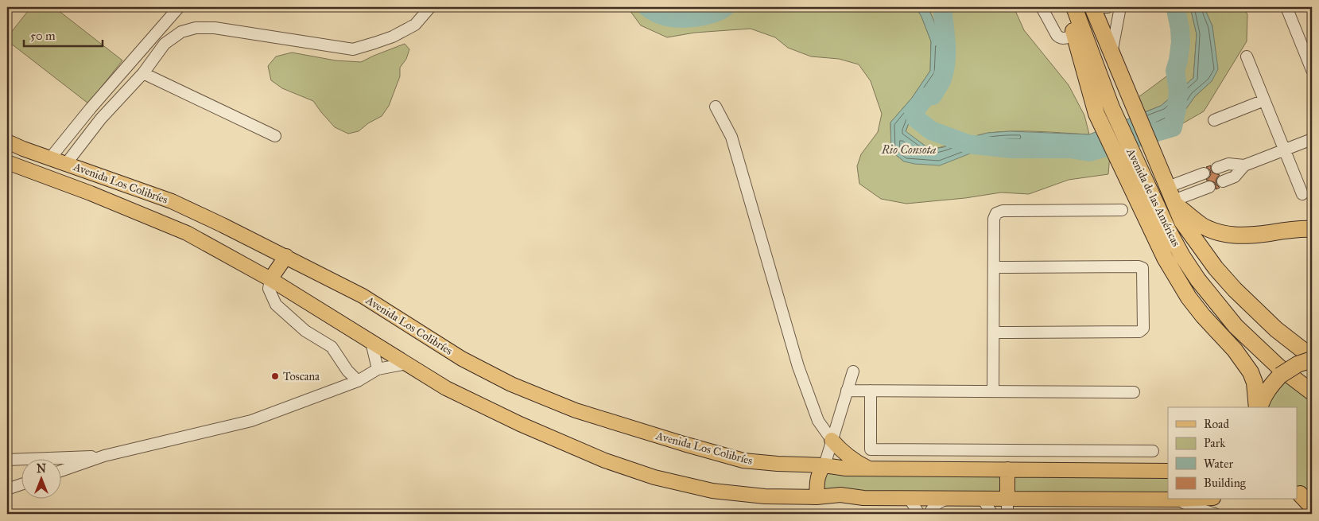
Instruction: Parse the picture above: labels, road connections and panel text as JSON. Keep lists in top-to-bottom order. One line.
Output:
{"streets":{"highway":["Avenida de las Américas"],"main road":["Avenida Los Colibríes"]},"water":["Rio Consota"],"places":["Toscana"],"legend":["Road","Park","Water","Building"],"scale_bar":"50 m","north":"top"}
